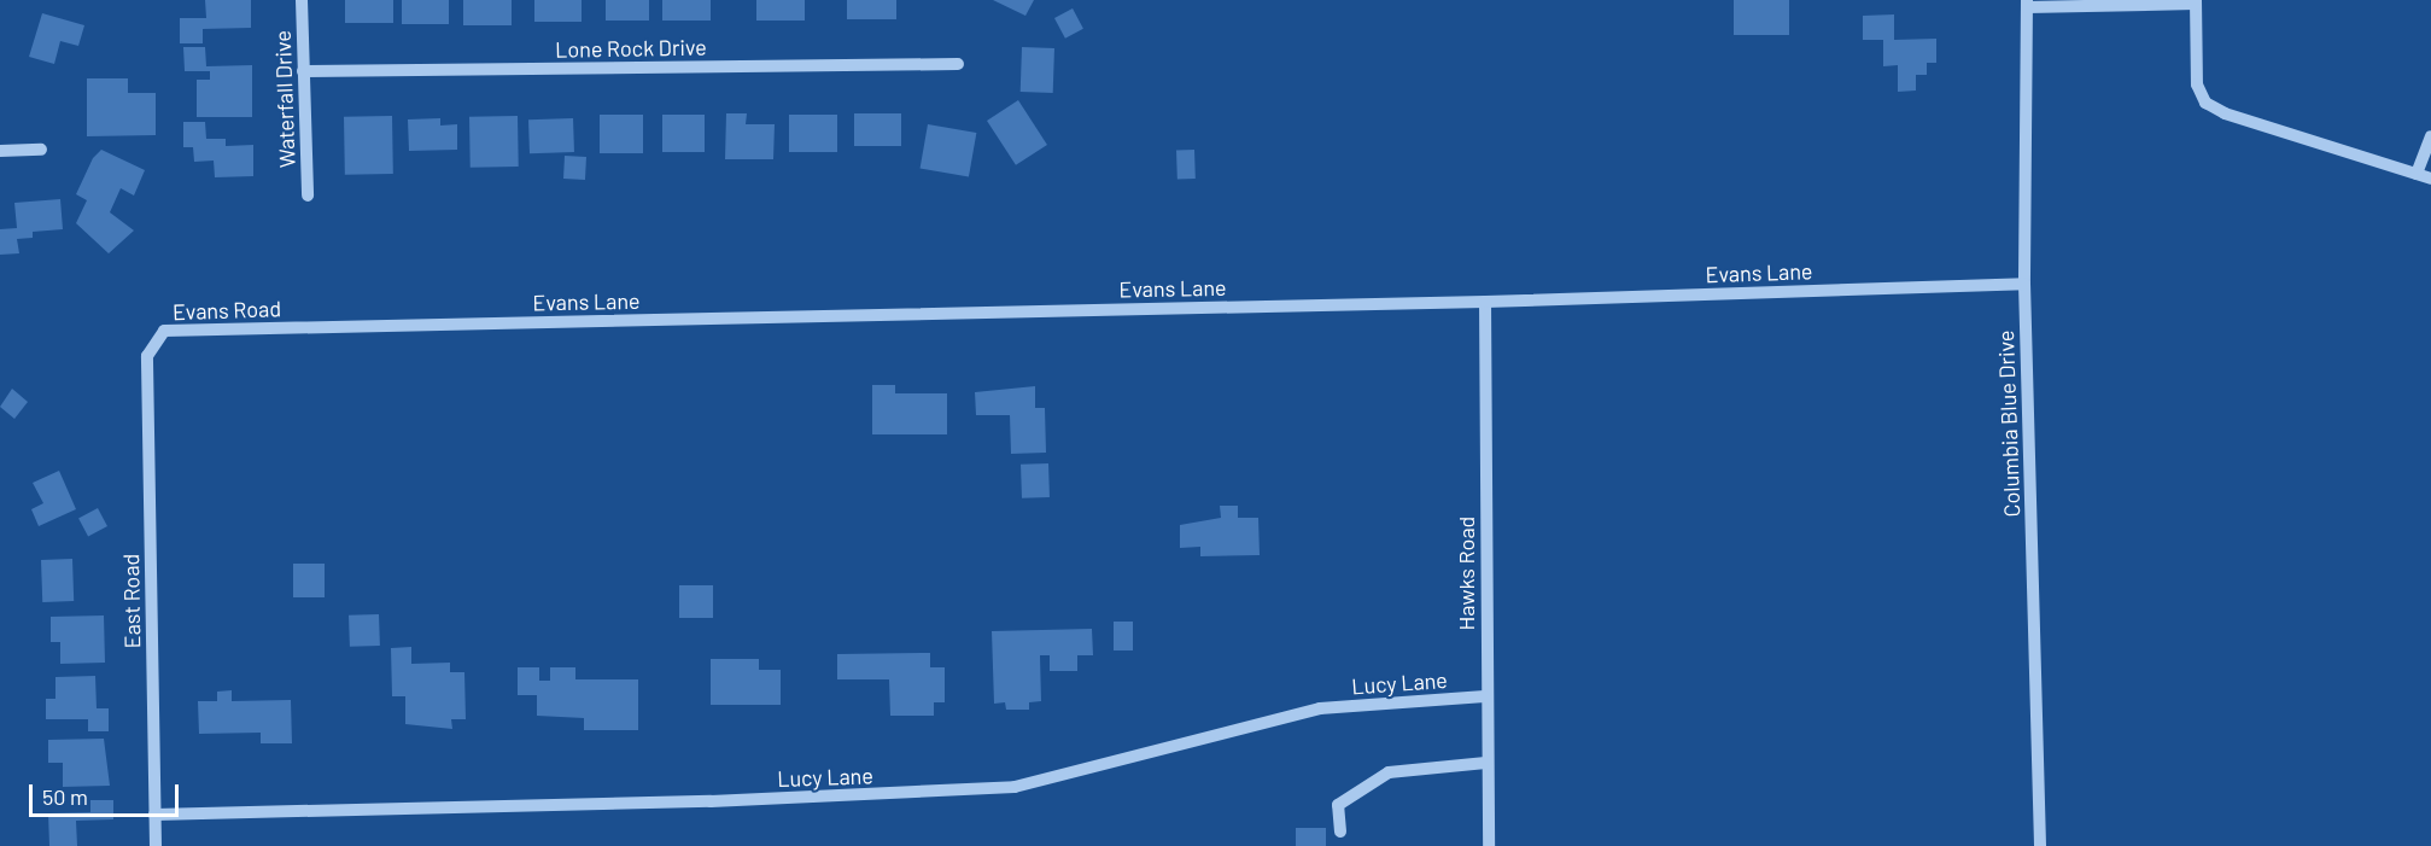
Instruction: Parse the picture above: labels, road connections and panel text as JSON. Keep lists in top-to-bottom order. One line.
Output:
{"streets":{"street":["Lone Rock Drive","Waterfall Drive","Evans Lane","Evans Road","Columbia Blue Drive","Hawks Road","East Road","Lucy Lane"]},"crossings":[["Lone Rock Drive","Waterfall Drive"],["Evans Lane","Evans Road"],["Evans Lane","Columbia Blue Drive"],["Evans Lane","Hawks Road"],["Evans Road","East Road"],["Hawks Road","Lucy Lane"],["East Road","Lucy Lane"]],"scale_bar":"50 m"}
